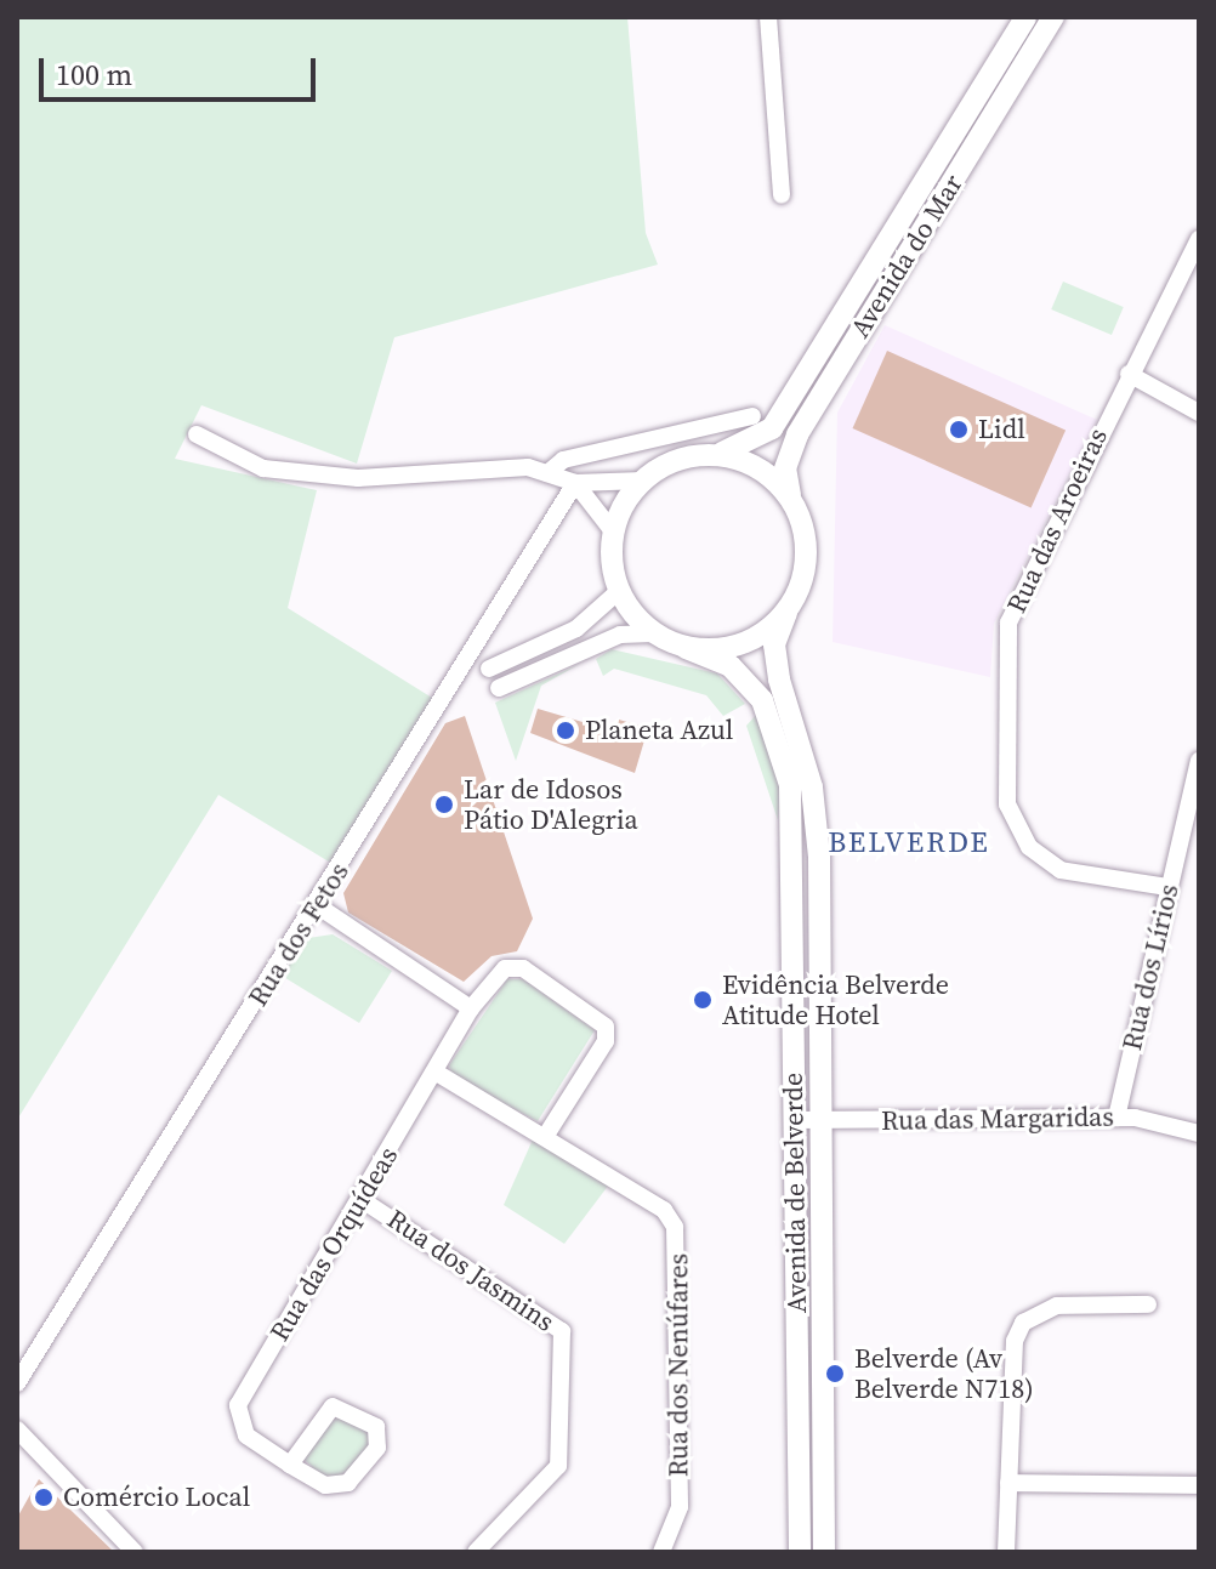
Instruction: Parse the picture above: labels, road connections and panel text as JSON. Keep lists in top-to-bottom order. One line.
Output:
{"streets":{"main road":["Avenida do Mar","Avenida de Belverde"],"street":["Rua das Aroeiras","Rua dos Fetos","Rua dos Lírios","Rua das Margaridas","Rua das Orquídeas","Rua dos Jasmins","Rua dos Nenúfares"]},"crossings":[["Avenida do Mar","Avenida de Belverde"],["Rua das Aroeiras","Rua dos Lírios"],["Rua dos Lírios","Rua das Margaridas"],["Rua das Margaridas","Avenida de Belverde"],["Rua das Orquídeas","Rua dos Jasmins"],["Rua das Orquídeas","Rua dos Nenúfares"]],"districts":["BELVERDE"],"places":["Lidl","Planeta Azul","Lar de Idosos Pátio D'Alegria","Evidência Belverde Atitude Hotel","Belverde (Av Belverde N718)","Comércio Local"],"scale_bar":"100 m"}
